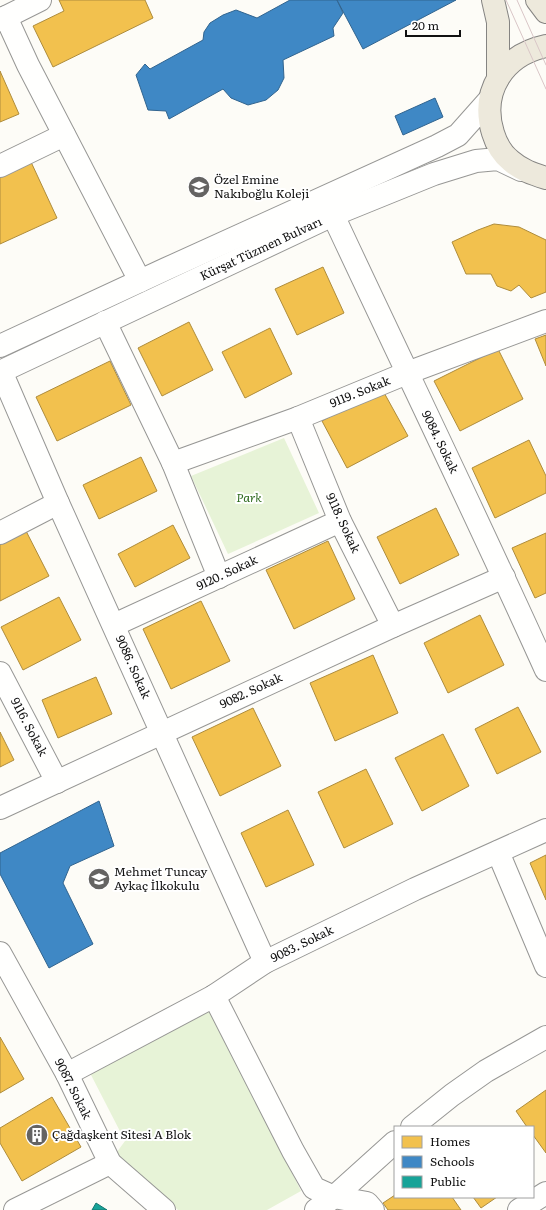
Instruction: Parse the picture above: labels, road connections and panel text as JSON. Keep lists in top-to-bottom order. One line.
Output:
{"streets":{"street":["Kürşat Tüzmen Bulvarı","9119. Sokak","9084. Sokak","9118. Sokak","9120. Sokak","9086. Sokak","9082. Sokak","9116. Sokak","9083. Sokak","9087. Sokak"]},"crossings":[["Kürşat Tüzmen Bulvarı","9084. Sokak"],["Kürşat Tüzmen Bulvarı","9086. Sokak"],["9119. Sokak","9084. Sokak"],["9119. Sokak","9118. Sokak"],["9084. Sokak","9082. Sokak"],["9118. Sokak","9120. Sokak"],["9118. Sokak","9082. Sokak"],["9120. Sokak","9086. Sokak"],["9086. Sokak","9082. Sokak"],["9086. Sokak","9083. Sokak"],["9082. Sokak","9116. Sokak"],["9083. Sokak","9087. Sokak"]],"parks":["Park"],"places":{"school or university":["Özel Emine Nakıboğlu Koleji","Mehmet Tuncay Aykaç İlkokulu"],"building":["Çağdaşkent Sitesi A Blok"]},"legend":["Homes","Schools","Public"],"scale_bar":"20 m"}
